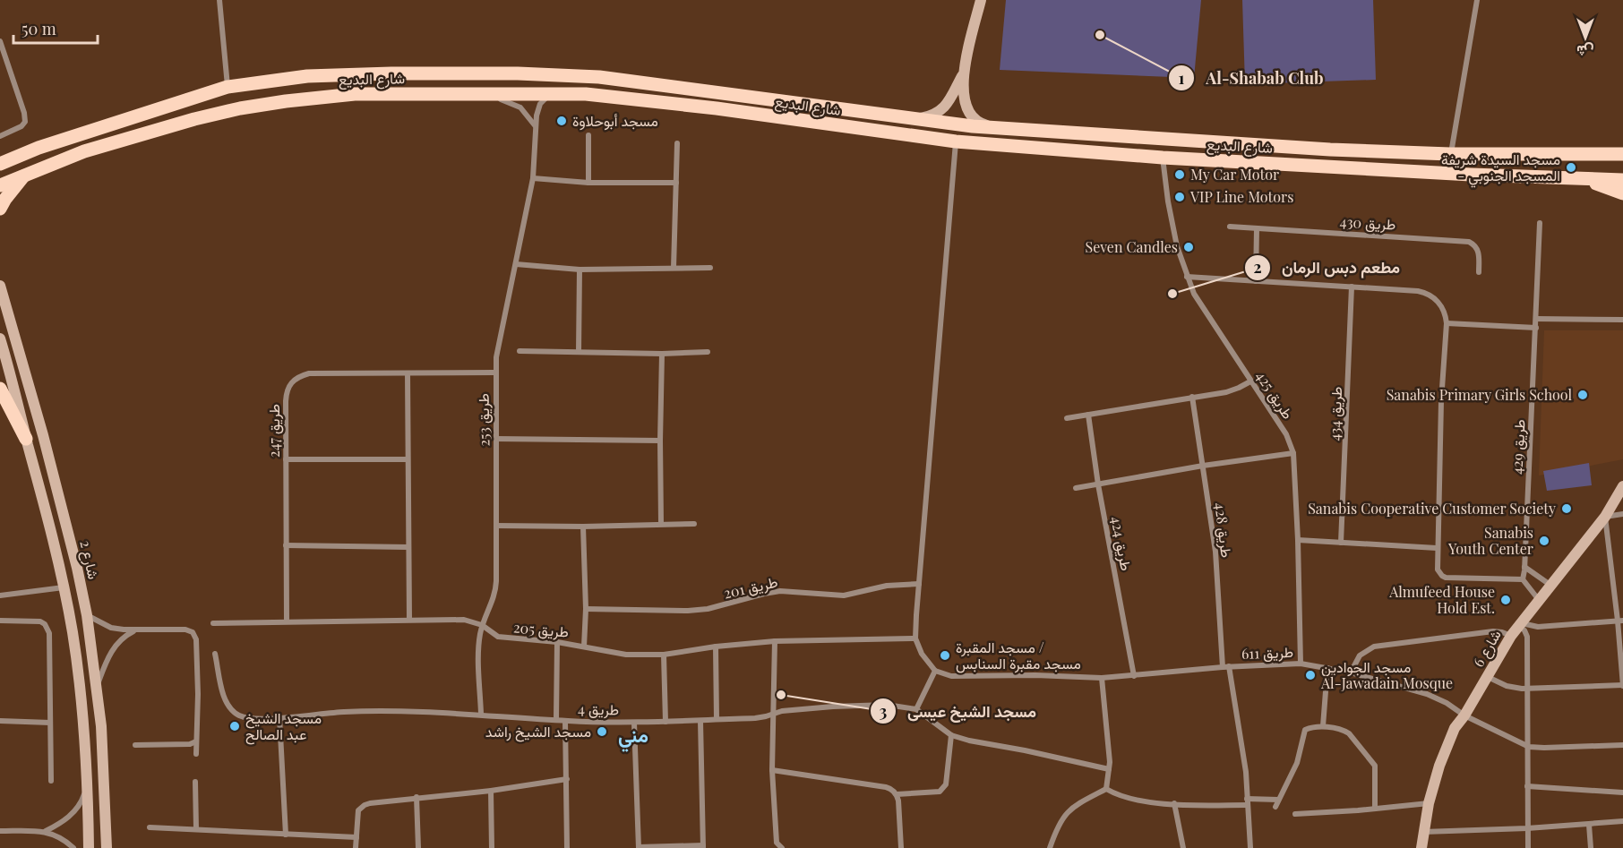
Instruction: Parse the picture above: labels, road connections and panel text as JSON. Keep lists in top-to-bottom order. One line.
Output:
{"streets":{"main road":["شارع البديع","شارع 2","شارع 6"],"street":["طريق 430","طريق 425","طريق 434","طريق 253","طريق 247","طريق 429","طريق 428","طريق 424","طريق 201","طريق 205","طريق 611","طريق 4"]},"crossings":[["شارع البديع","طريق 425"],["شارع البديع","طريق 253"],["طريق 425","طريق 611"],["طريق 253","طريق 247"],["طريق 253","طريق 205"],["طريق 253","طريق 4"],["طريق 247","طريق 205"],["طريق 428","طريق 611"],["طريق 424","طريق 611"],["شارع 6","طريق 611"]],"districts":["مني"],"places":["Al-Shabab Club","مسجد أبوحلاوة","مسجد السيدة شريفة - المسجد الجنوبي","My Car Motor","VIP Line Motors","Seven Candles","مطعم دبس الرمان","Sanabis Primary Girls School","Sanabis Cooperative Customer Society","Sanabis Youth Center","Almufeed House Hold Est.","مسجد المقبرة / مسجد مقبرة السنابس","مسجد الجوادين Al-Jawadain Mosque","مسجد الشيخ عيسى","مسجد الشيخ عبد الصالح","مسجد الشيخ راشد"],"scale_bar":"50 m","north":"bottom"}
